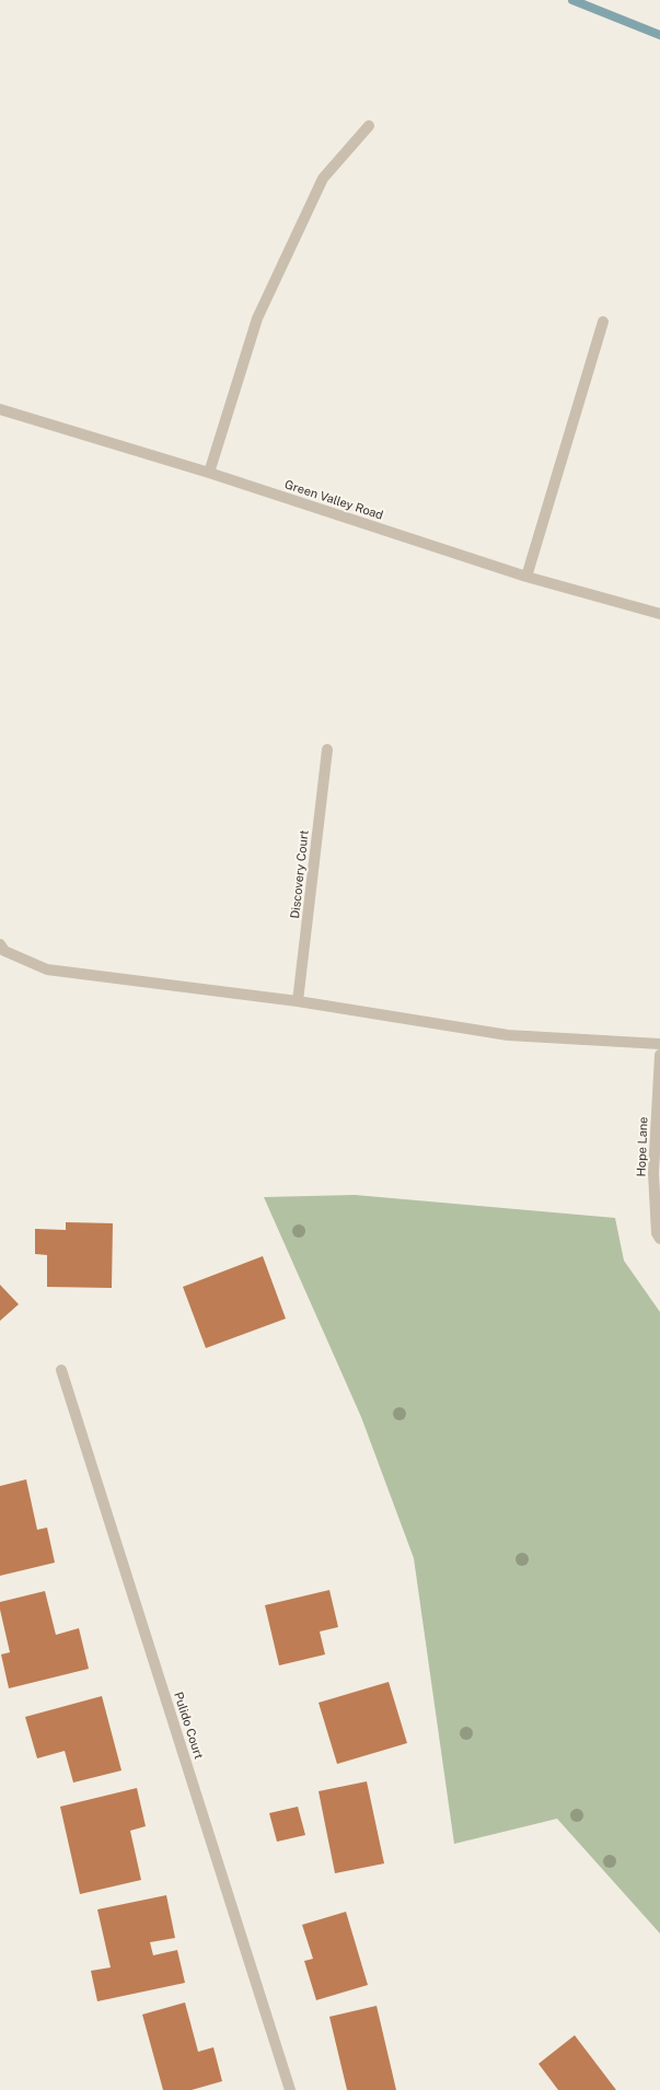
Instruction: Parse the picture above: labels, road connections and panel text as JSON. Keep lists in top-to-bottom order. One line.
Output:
{"streets":{"street":["Green Valley Road","Discovery Court","Hope Lane","Pulido Court"]}}
